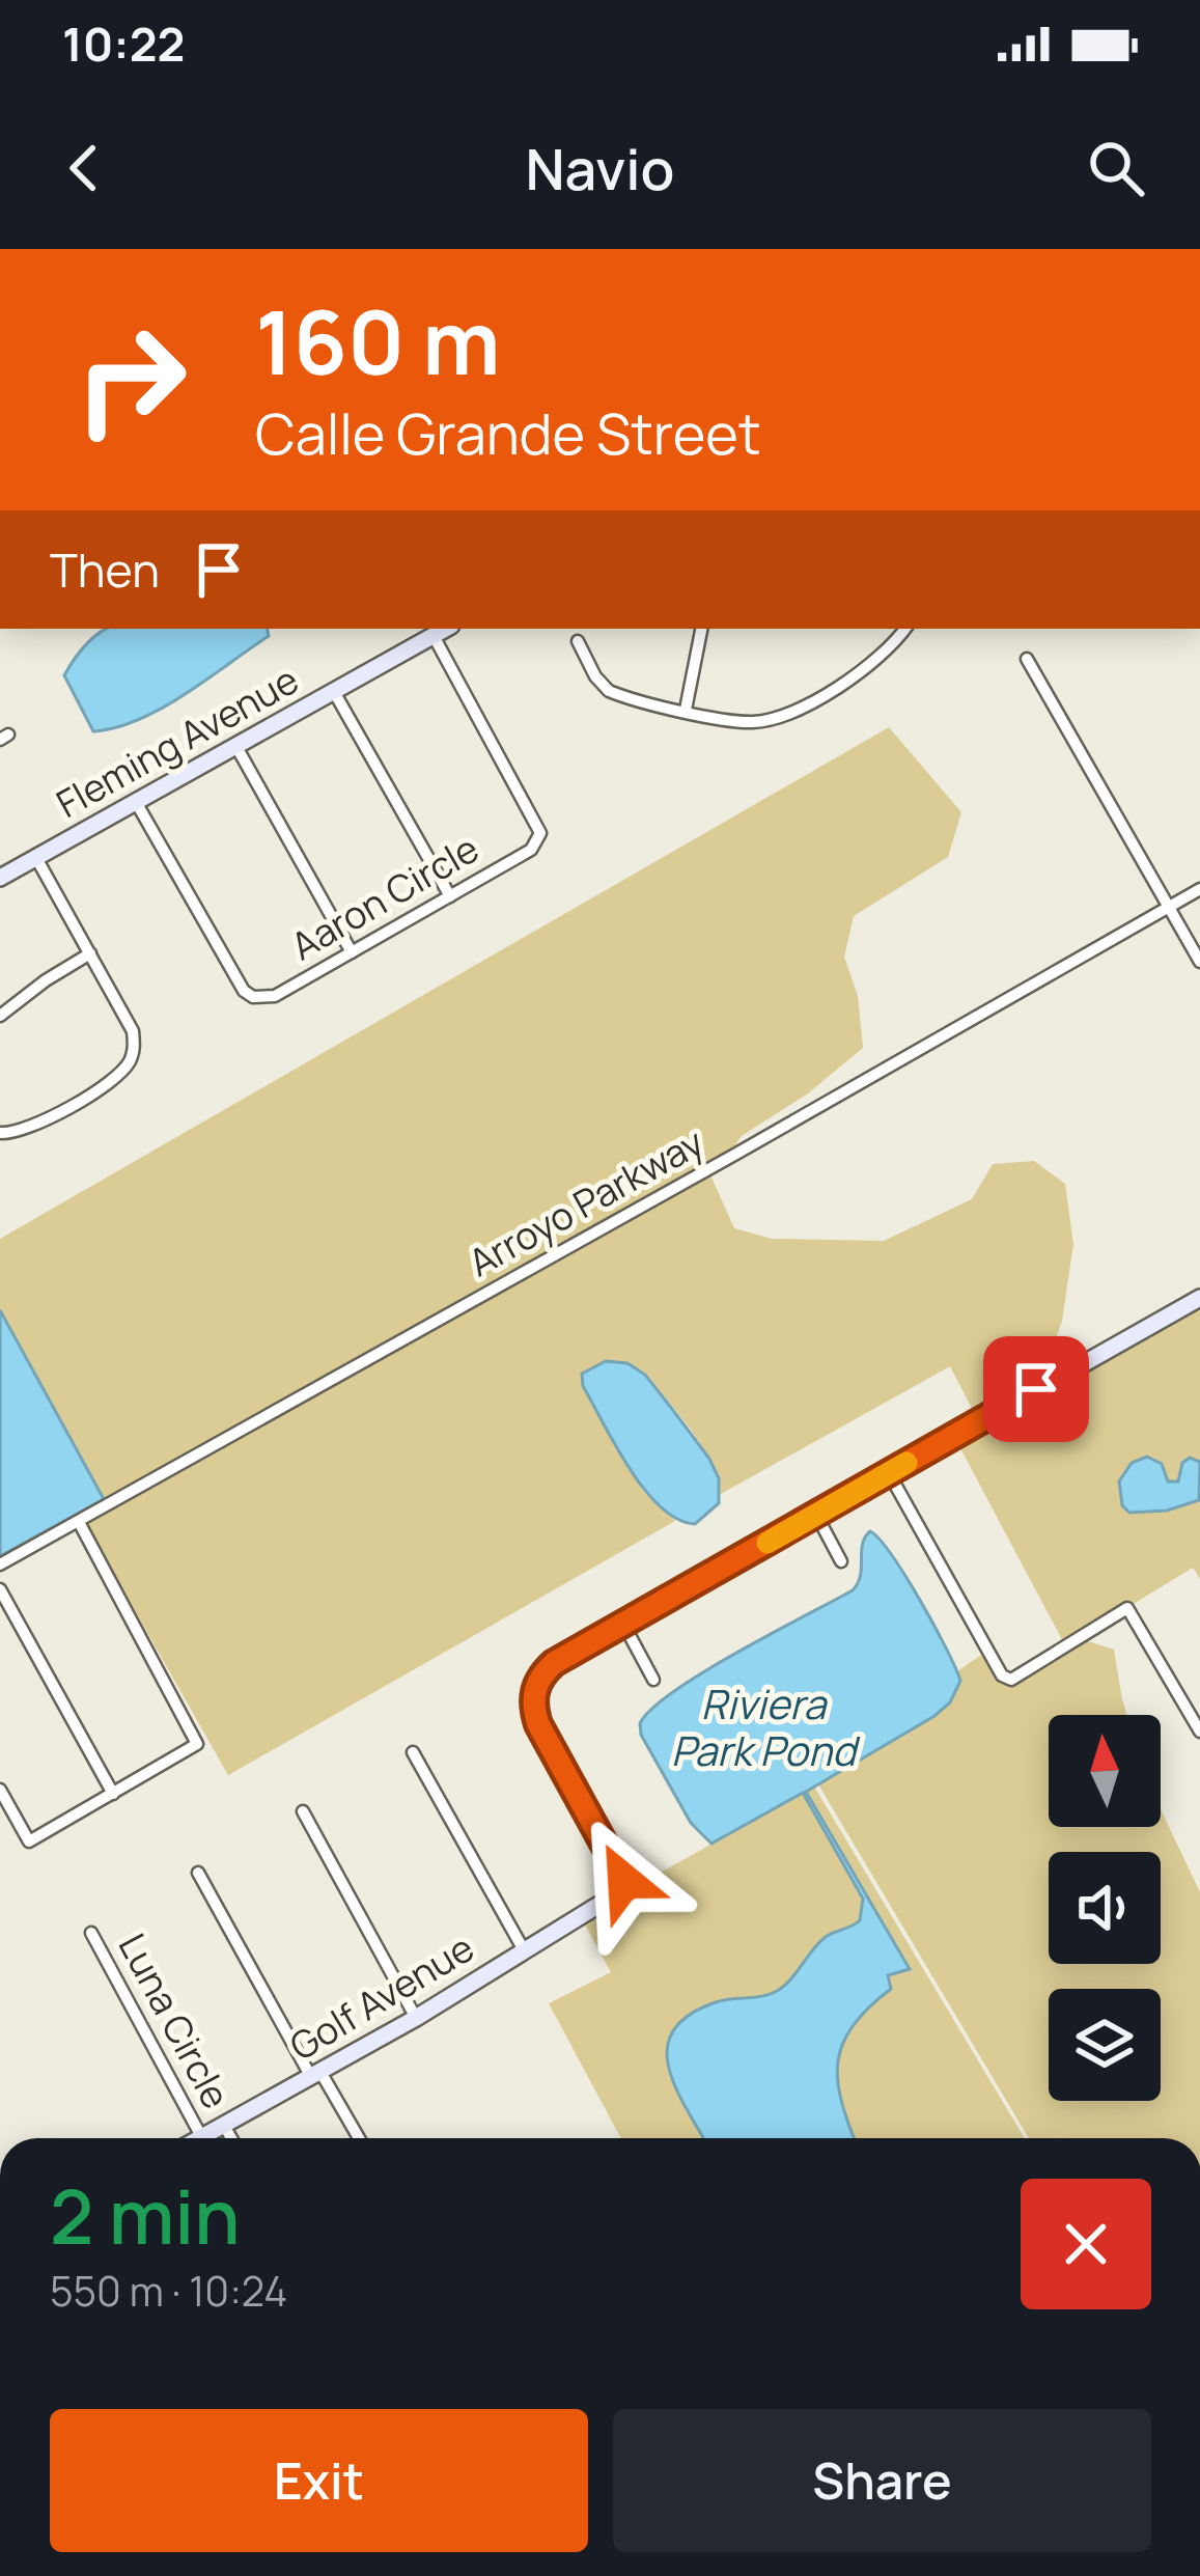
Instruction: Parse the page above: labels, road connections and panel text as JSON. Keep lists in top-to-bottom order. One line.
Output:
{"streets":{"street":["Fleming Avenue","Aaron Circle","Arroyo Parkway","Golf Avenue","Luna Circle"]},"crossings":[["Fleming Avenue","Aaron Circle"],["Golf Avenue","Luna Circle"]],"water":["Riviera Park Pond"],"north":"top","page":{"status":"10:22","header":"Navio","turn":["160 m","Calle Grande Street"],"then":"Then","heading":["2 min","550 m · 10:24"],"buttons":["Exit","Share"]}}
